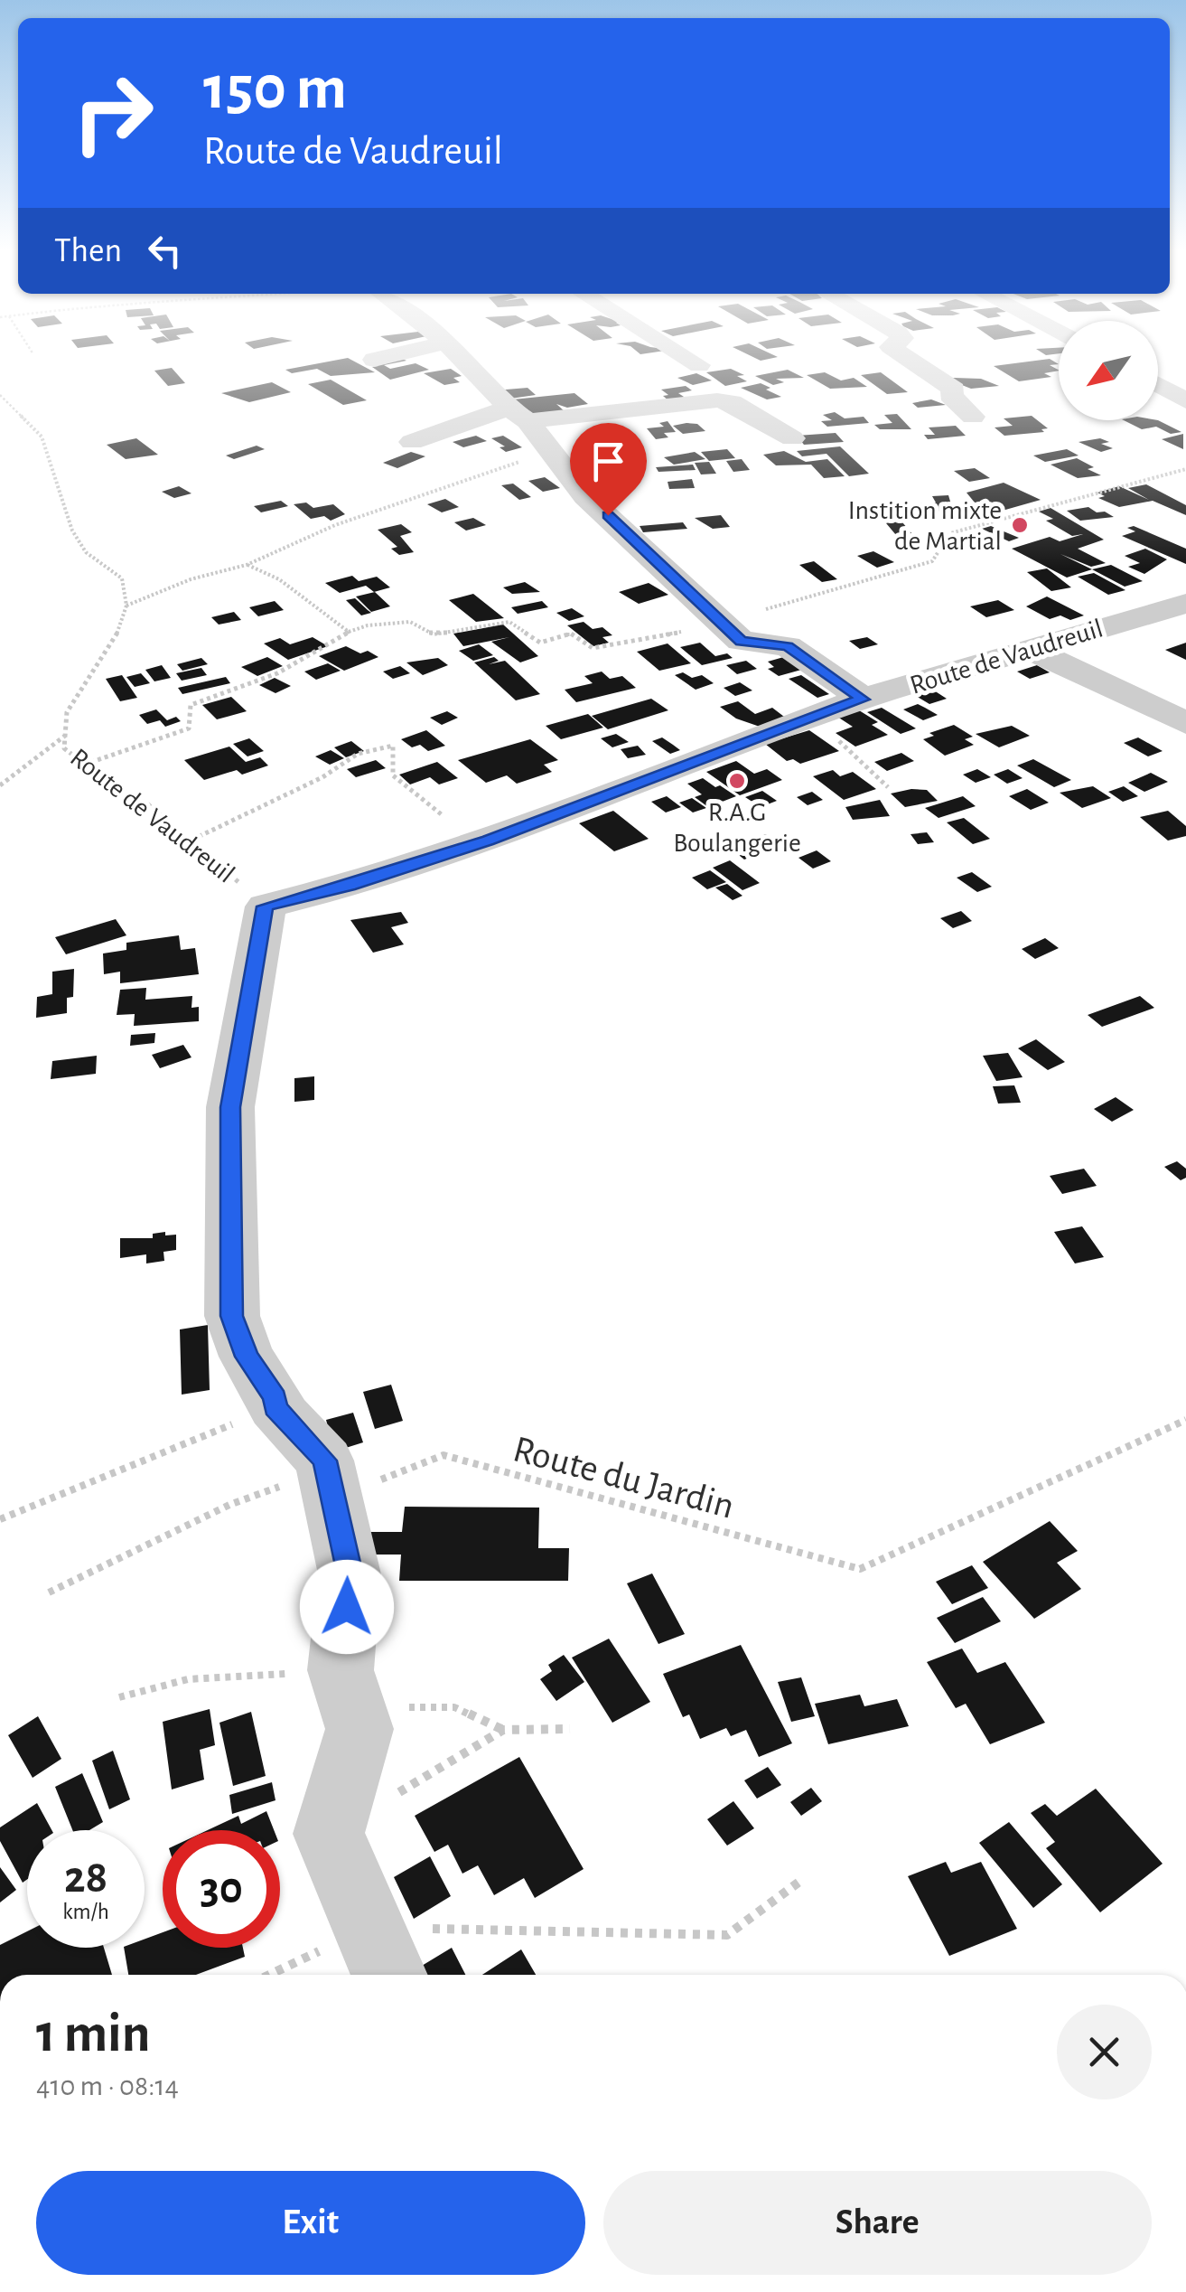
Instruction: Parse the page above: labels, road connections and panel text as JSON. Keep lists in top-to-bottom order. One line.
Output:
{"streets":{"street":["Route de Vaudreuil"],"path":["Route du Jardin"]},"crossings":[["Route de Vaudreuil","Route du Jardin"]],"places":["Instition mixte de Martial","R.A.G Boulangerie"],"north":"bottom left","page":{"turn":["150 m","Route de Vaudreuil"],"then":"Then","speed":"28 km/h","limit":"30","heading":["1 min","410 m · 08:14"],"buttons":["Exit","Share"]}}
